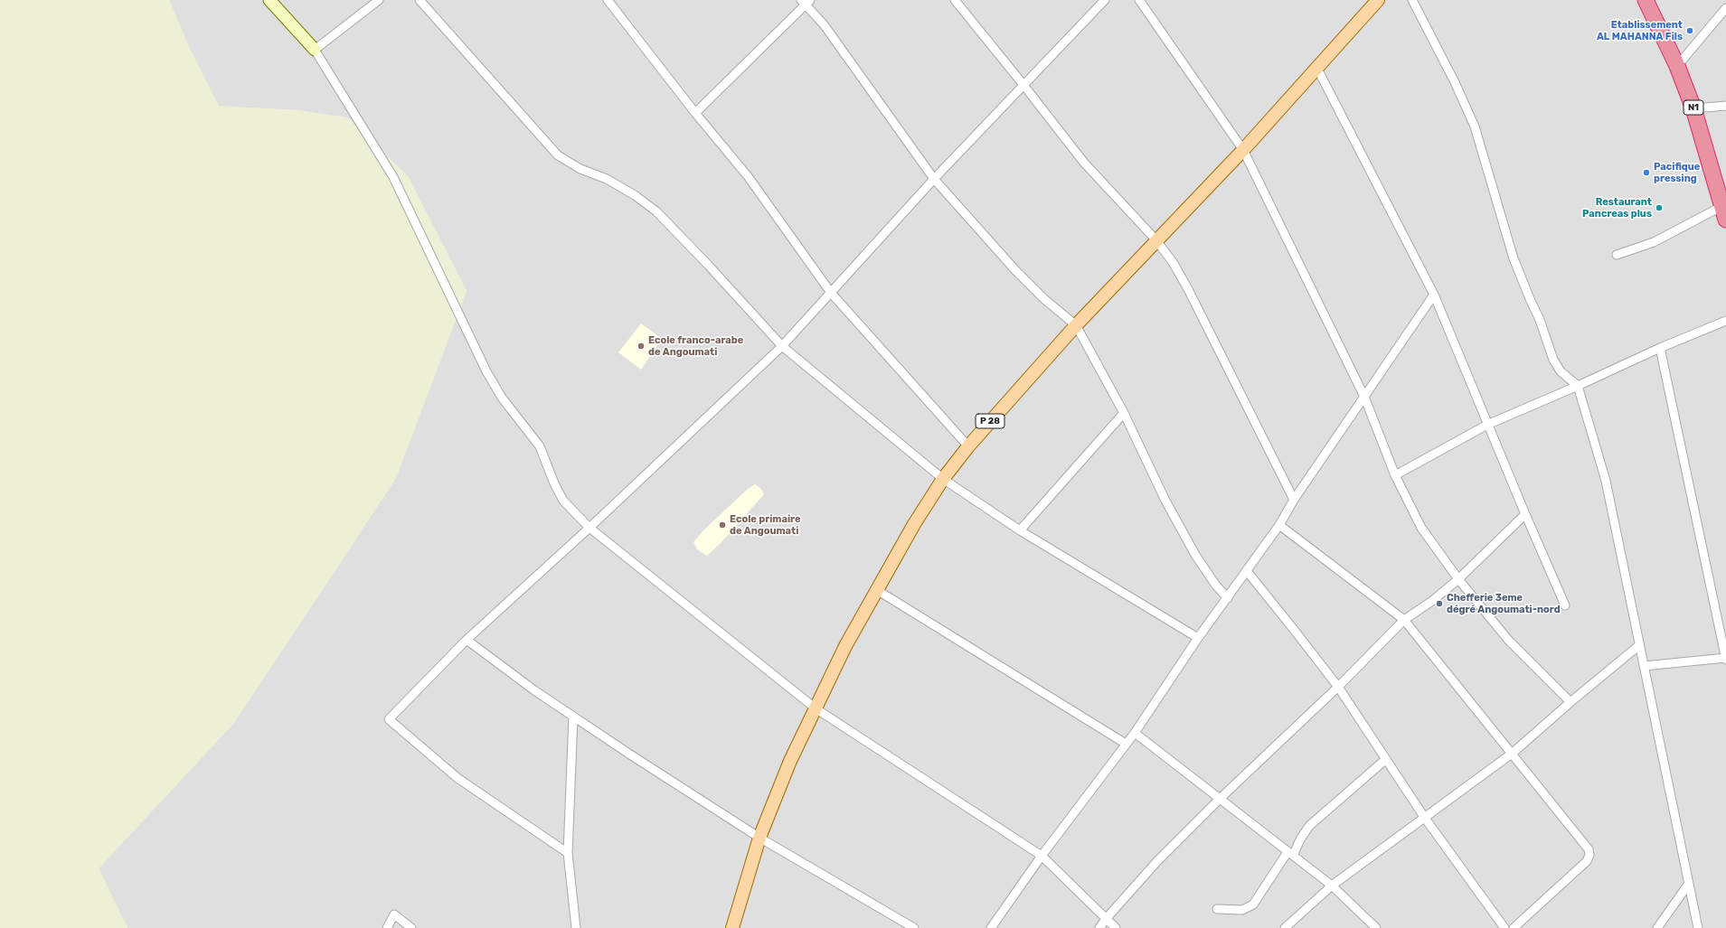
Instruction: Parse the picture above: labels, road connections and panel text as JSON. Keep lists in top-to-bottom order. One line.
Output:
{"streets":{"highway":["N1"],"main road":["P 28"]},"places":["Etablissement AL MAHANNA Fils","Pacifique pressing","Restaurant Pancreas plus","Ecole franco-arabe de Angoumati","Ecole primaire de Angoumati","Chefferie 3eme dégré Angoumati-nord"]}
